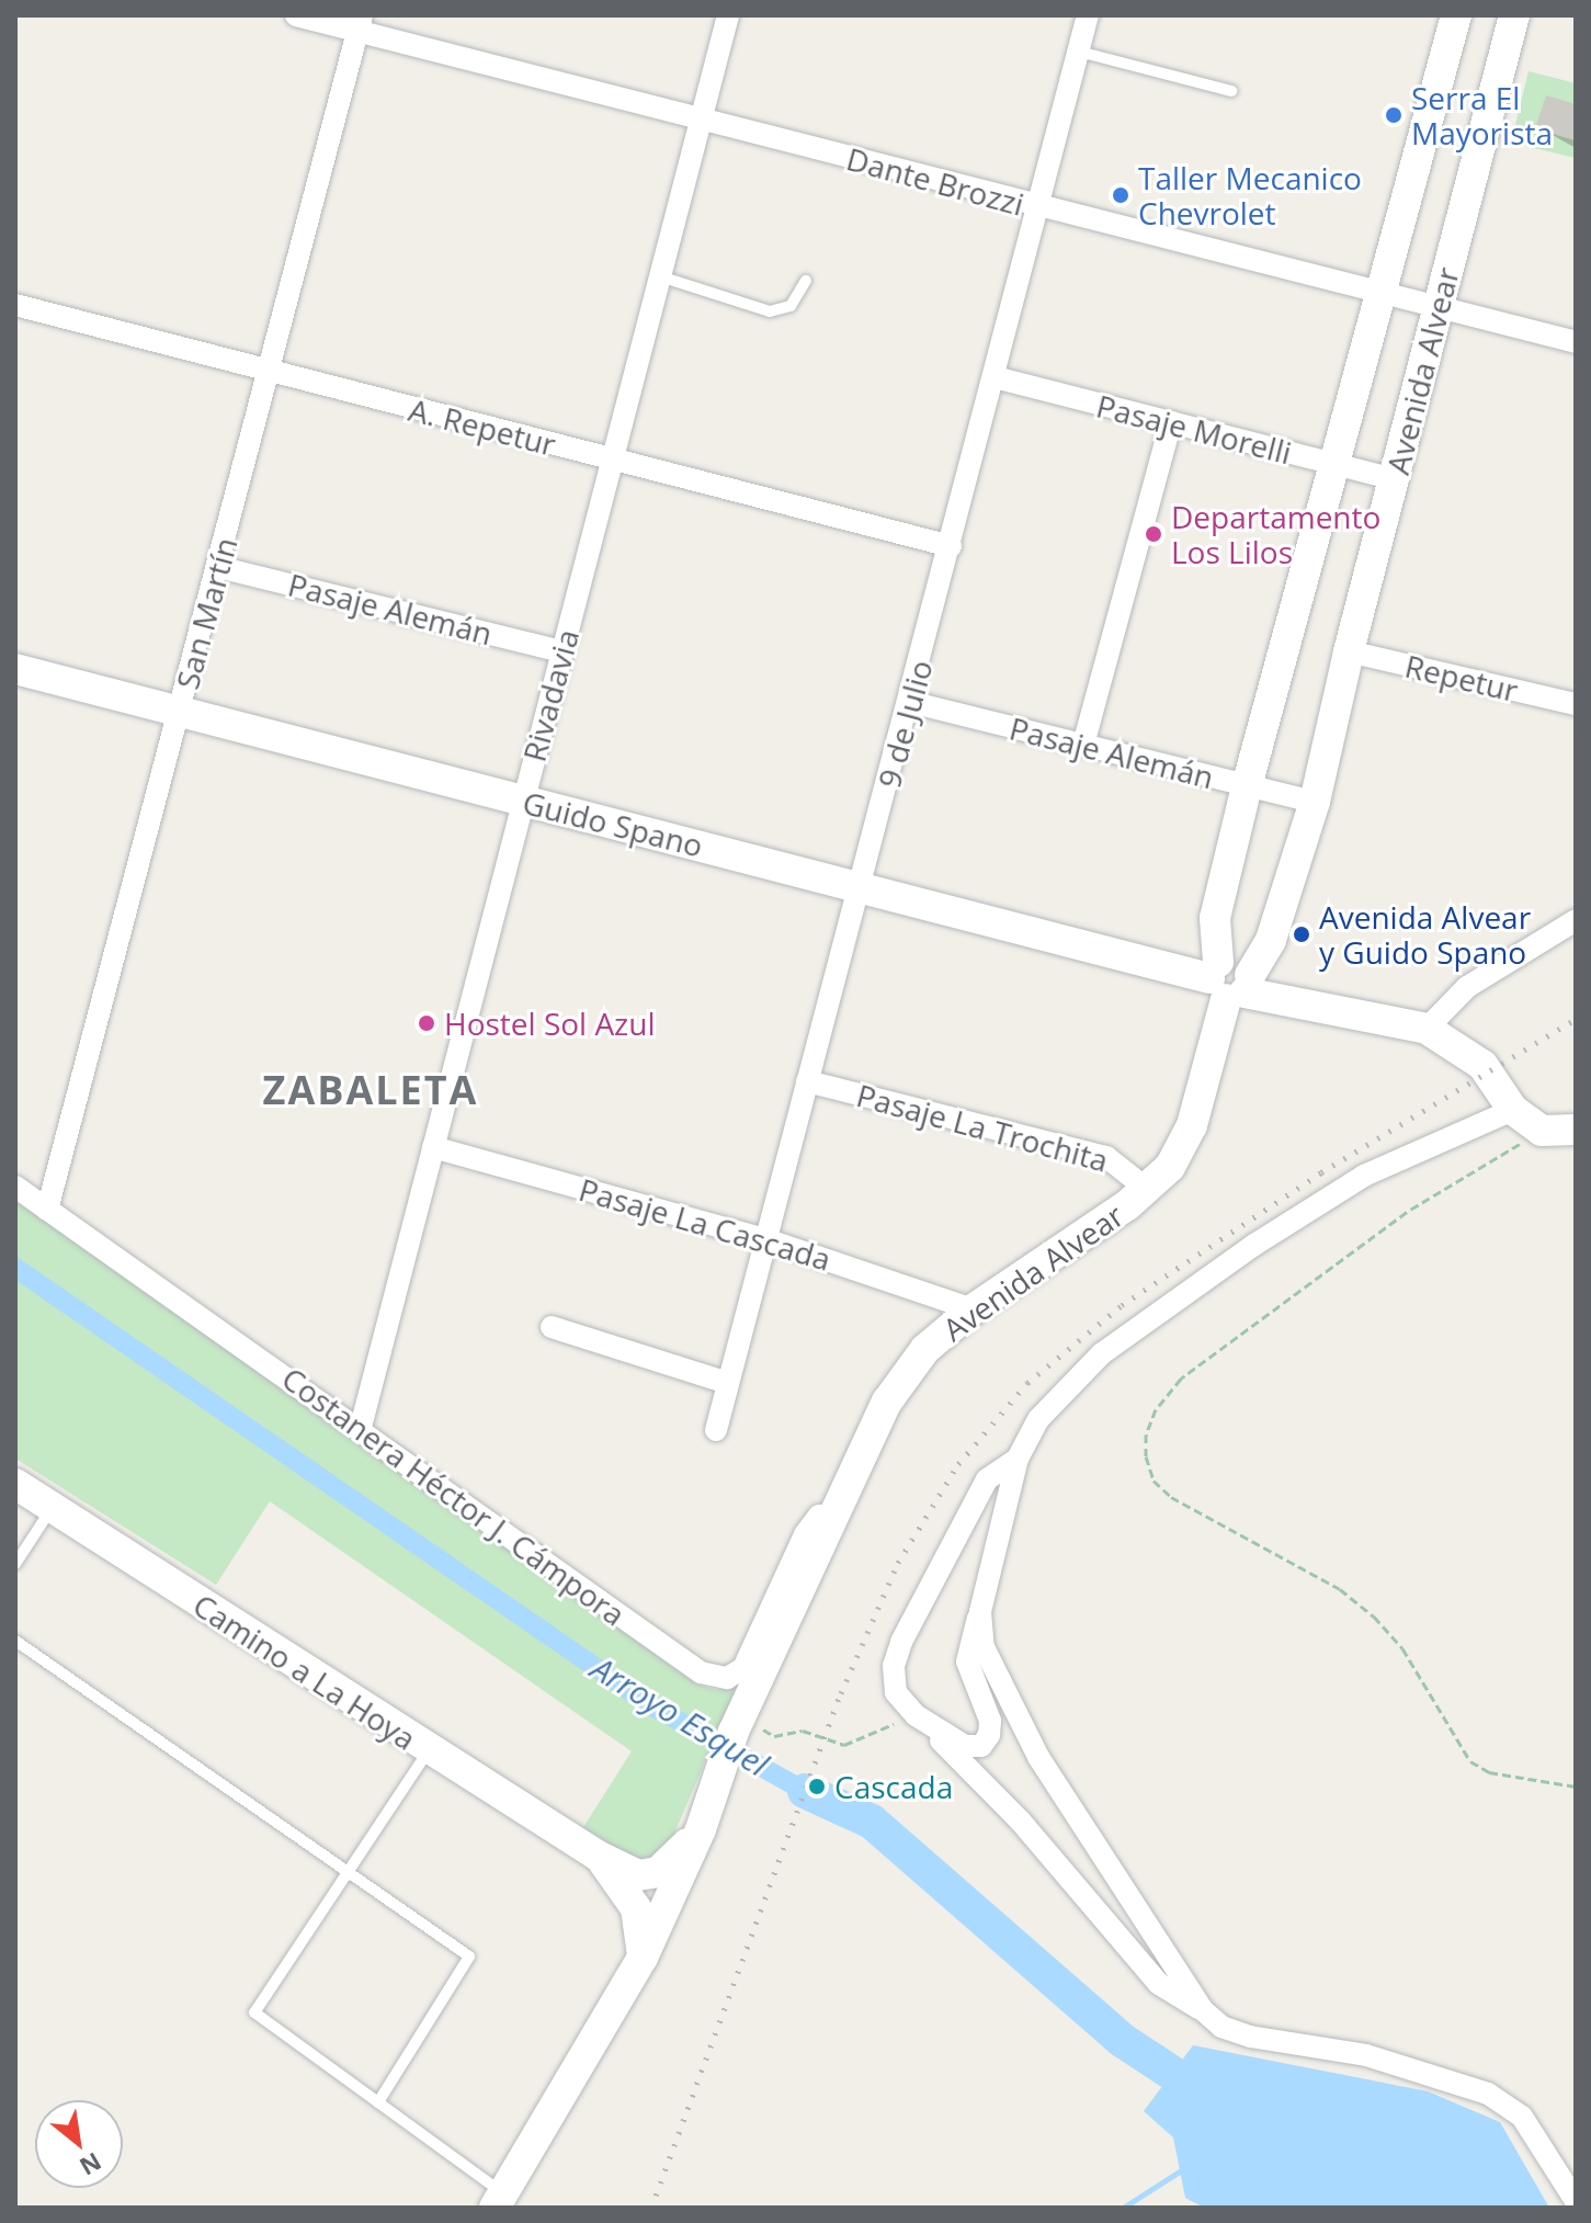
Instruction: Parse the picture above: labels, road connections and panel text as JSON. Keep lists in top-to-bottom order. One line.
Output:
{"streets":{"street":["Dante Brozzi","Avenida Alvear","A. Repetur","Pasaje Morelli","Pasaje Alemán","San Martín","Repetur","Rivadavia","9 de Julio","Guido Spano","Pasaje La Trochita","Pasaje La Cascada","Costanera Héctor J. Cámpora","Camino a La Hoya"]},"crossings":[["Dante Brozzi","Avenida Alvear"],["Dante Brozzi","San Martín"],["Dante Brozzi","Rivadavia"],["Dante Brozzi","9 de Julio"],["Avenida Alvear","Pasaje Morelli"],["Avenida Alvear","Pasaje Alemán"],["Avenida Alvear","Repetur"],["Avenida Alvear","Guido Spano"],["Avenida Alvear","Pasaje La Trochita"],["Avenida Alvear","Pasaje La Cascada"],["Avenida Alvear","Costanera Héctor J. Cámpora"],["Avenida Alvear","Camino a La Hoya"],["A. Repetur","San Martín"],["A. Repetur","Rivadavia"],["A. Repetur","9 de Julio"],["Pasaje Morelli","9 de Julio"],["Pasaje Alemán","San Martín"],["Pasaje Alemán","Rivadavia"],["Pasaje Alemán","9 de Julio"],["San Martín","Guido Spano"],["San Martín","Costanera Héctor J. Cámpora"],["Rivadavia","Guido Spano"],["Rivadavia","Pasaje La Cascada"],["Rivadavia","Costanera Héctor J. Cámpora"],["9 de Julio","Guido Spano"],["9 de Julio","Pasaje La Trochita"],["9 de Julio","Pasaje La Cascada"]],"districts":["ZABALETA"],"water":["Arroyo Esquel"],"places":["Serra El Mayorista","Taller Mecanico Chevrolet","Departamento Los Lilos","Avenida Alvear y Guido Spano","Hostel Sol Azul","Cascada"],"north":"bottom right"}
